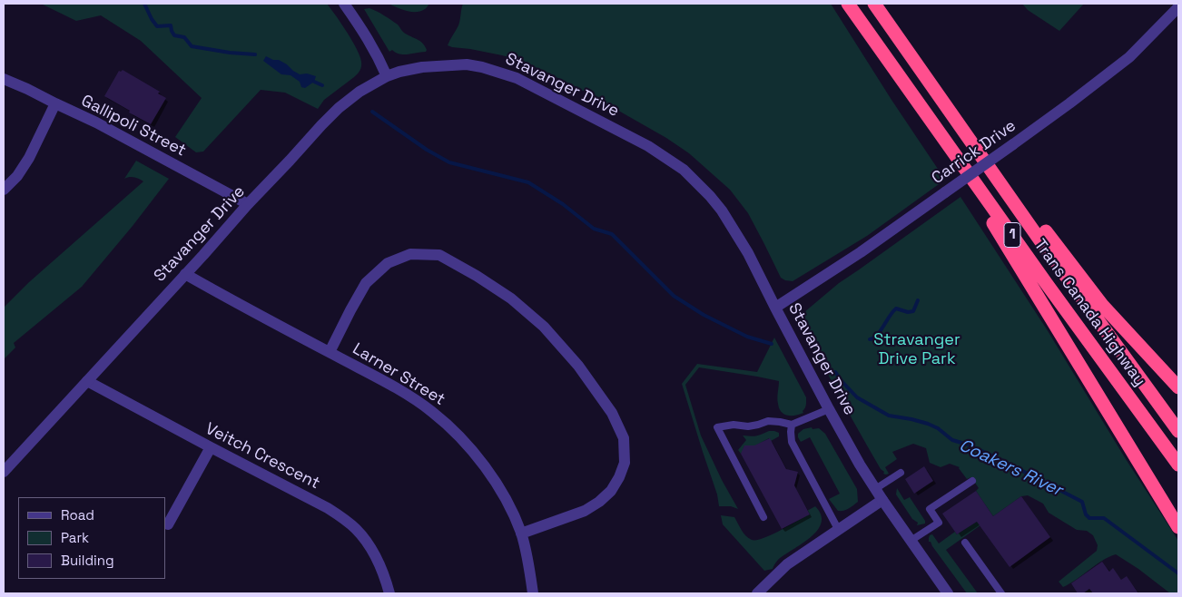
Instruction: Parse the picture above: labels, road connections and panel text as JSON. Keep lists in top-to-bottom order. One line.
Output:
{"streets":{"highway":["1","Trans Canada Highway"],"street":["Stavanger Drive","Gallipoli Street","Carrick Drive","Larner Street","Veitch Crescent"]},"crossings":[["Stavanger Drive","Gallipoli Street"],["Stavanger Drive","Carrick Drive"],["Stavanger Drive","Larner Street"],["Stavanger Drive","Veitch Crescent"]],"water":["Coakers River"],"parks":["Stravanger Drive Park"],"legend":["Road","Park","Building"]}
